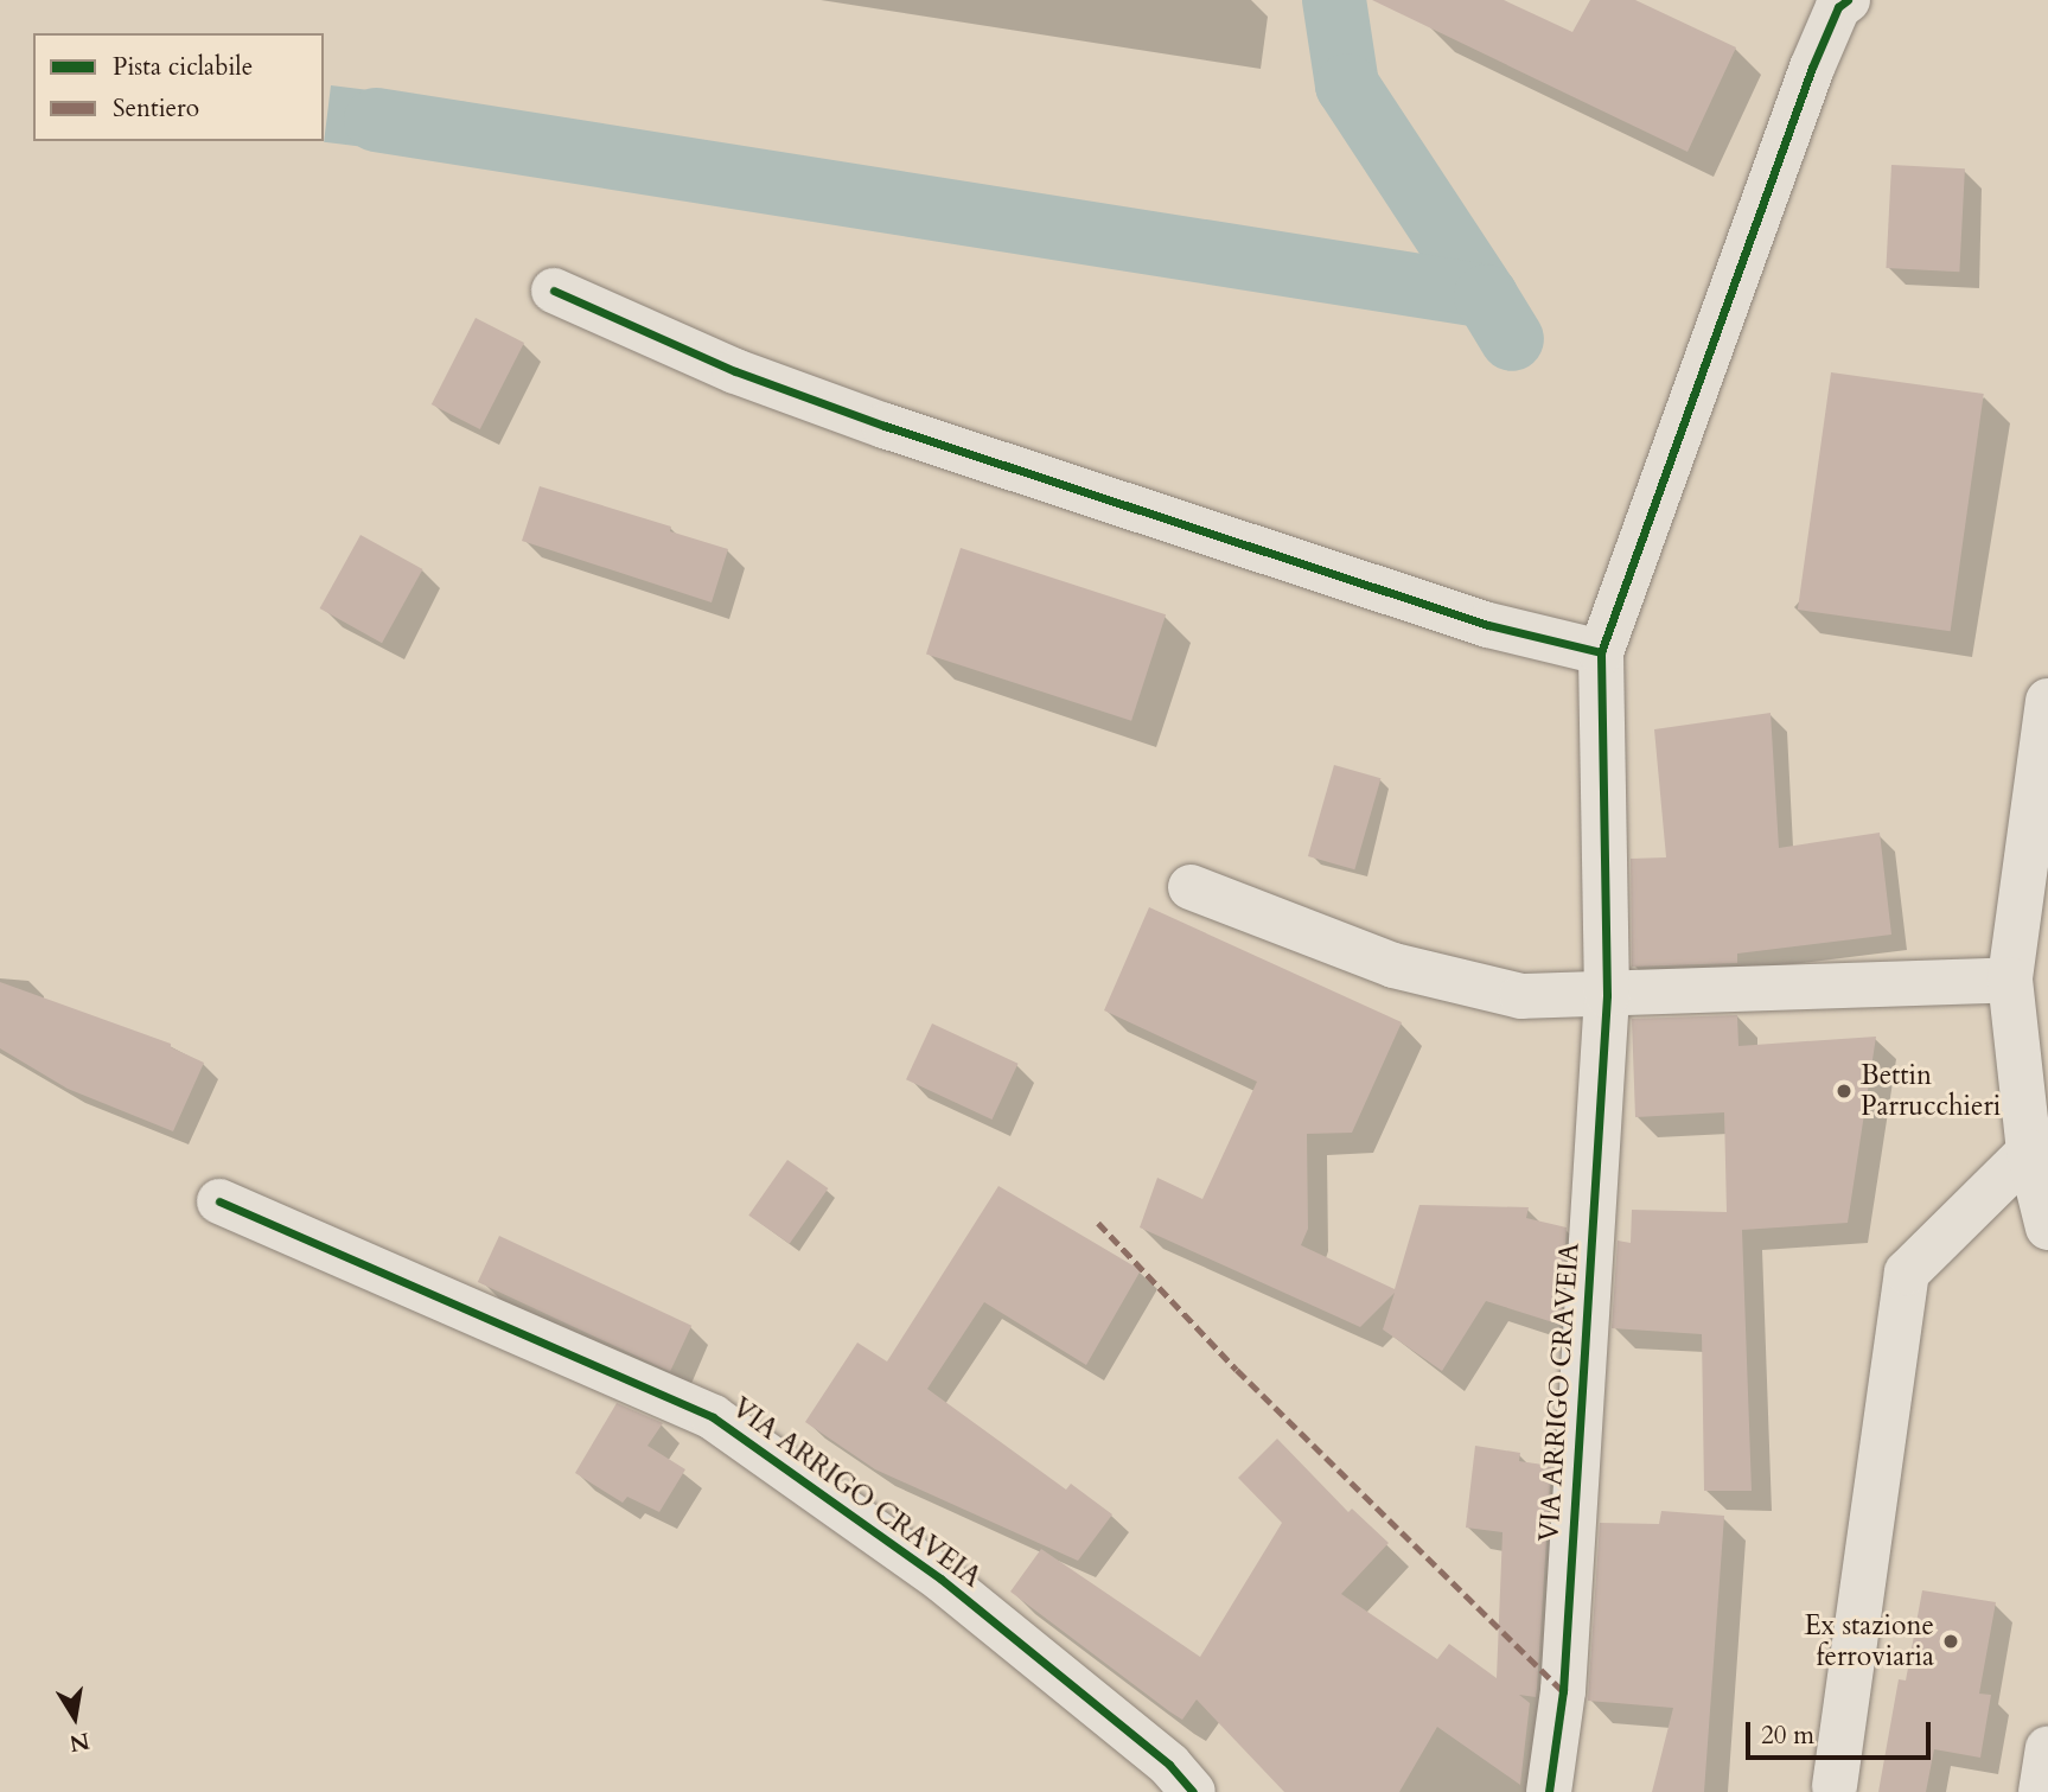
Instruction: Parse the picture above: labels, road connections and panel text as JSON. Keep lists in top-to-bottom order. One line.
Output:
{"streets":{"street":["VIA ARRIGO CRAVEIA"]},"places":["Bettin Parrucchieri","Ex stazione ferroviaria"],"legend":["Pista ciclabile","Sentiero"],"scale_bar":"20 m","north":"bottom"}
